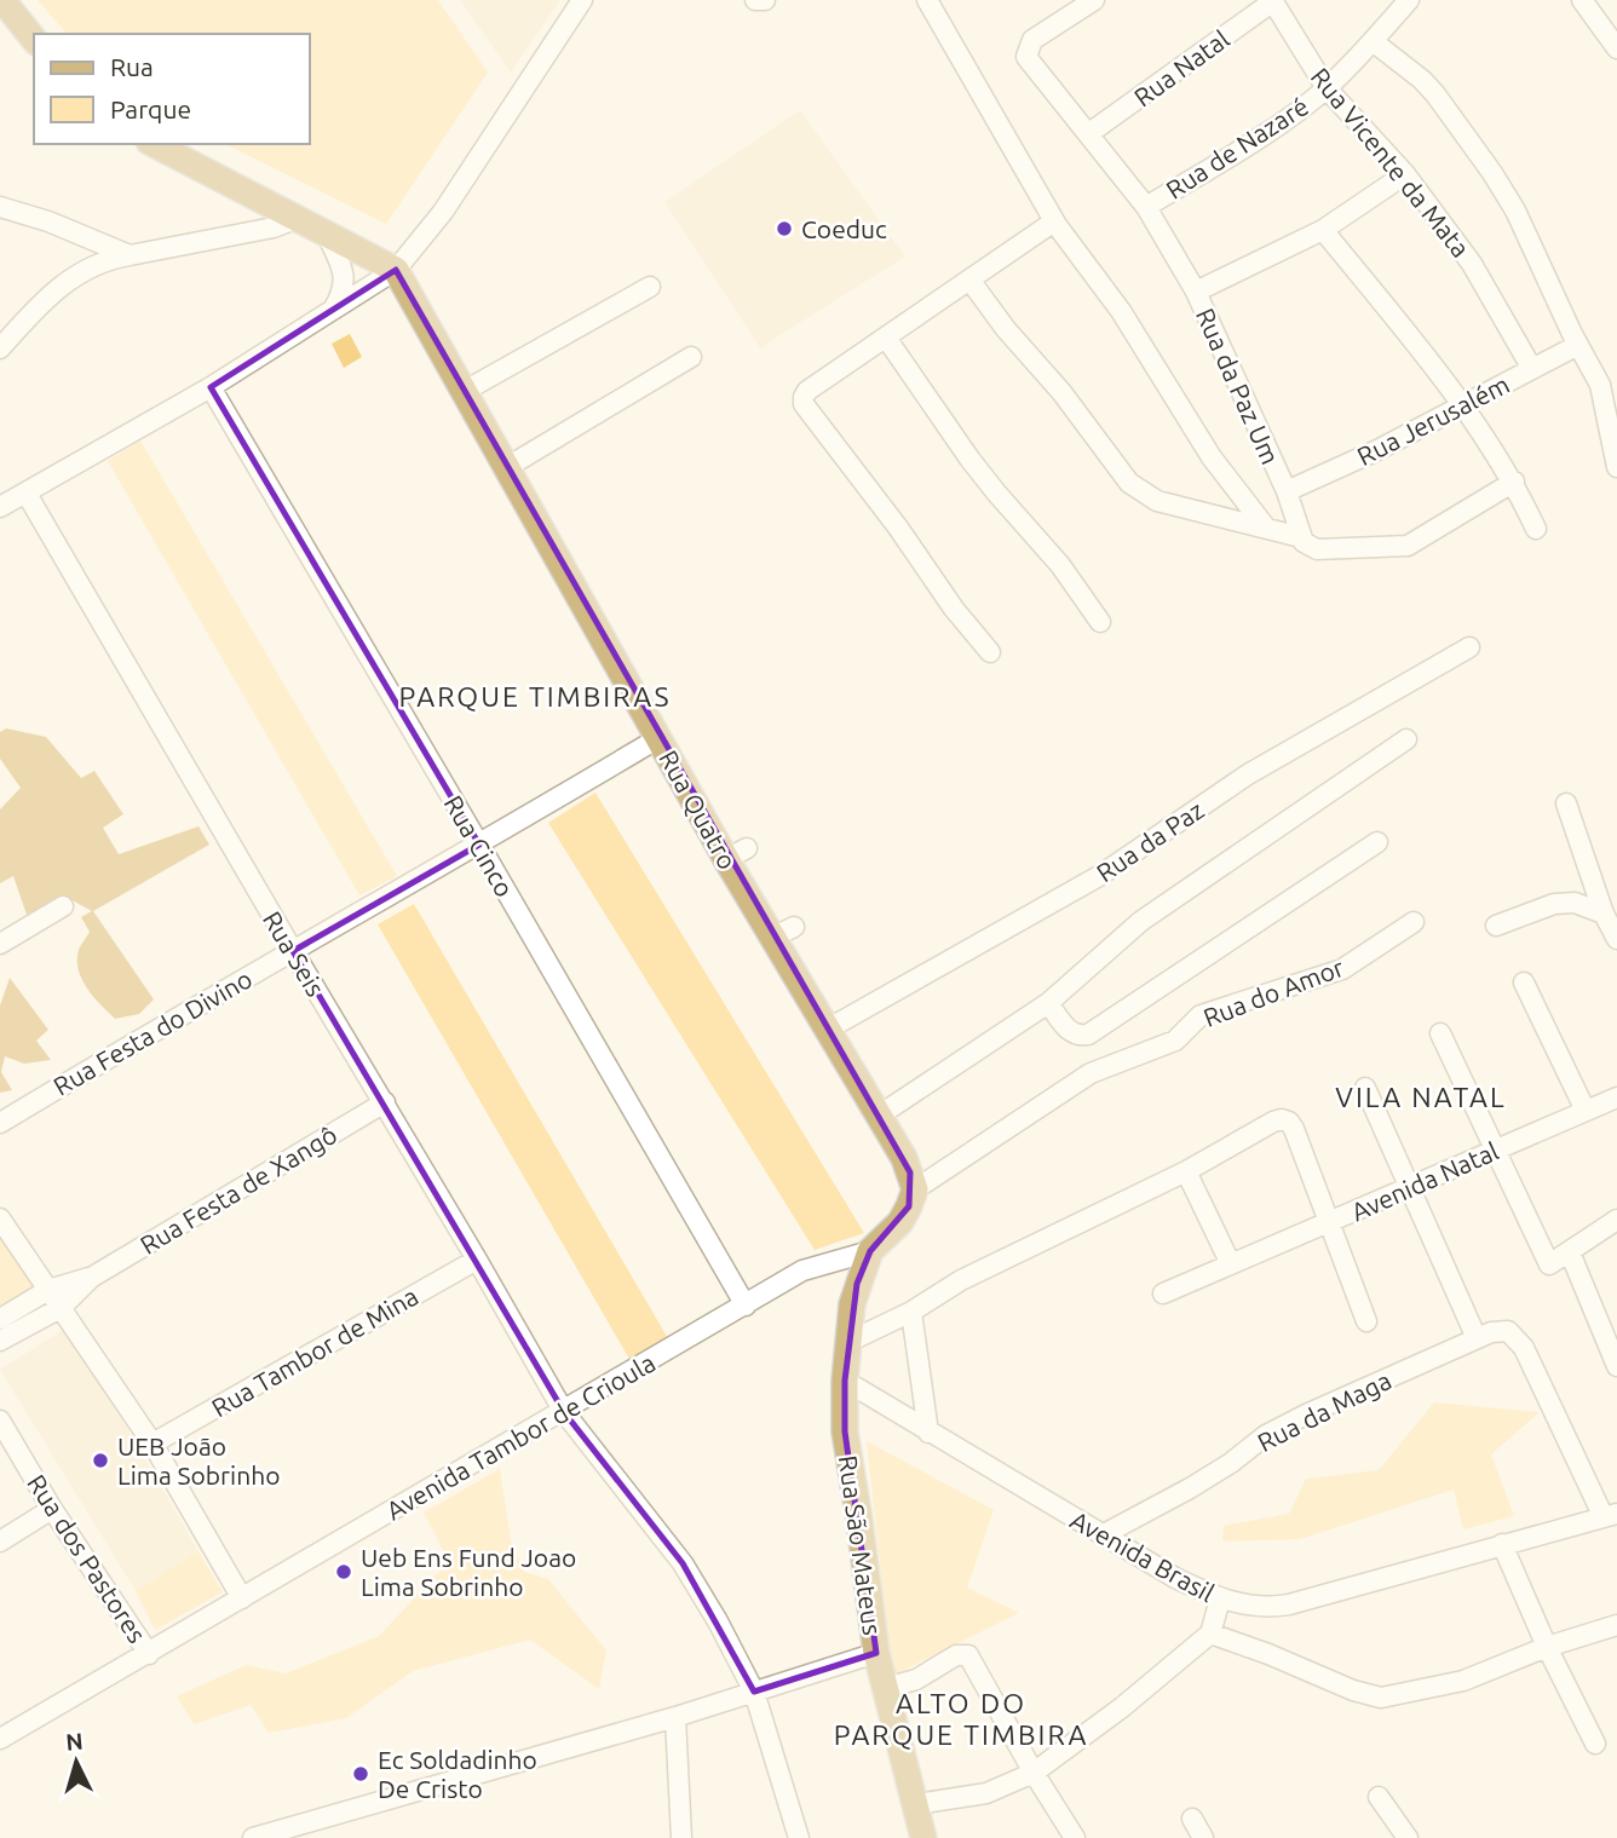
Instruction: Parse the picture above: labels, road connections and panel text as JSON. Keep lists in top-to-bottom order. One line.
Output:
{"streets":{"main road":["Rua Quatro","Rua São Mateus"],"street":["Rua Natal","Rua de Nazaré","Rua Vicente da Mata","Rua da Paz Um","Rua Jerusalém","Rua da Paz","Rua Cinco","Rua Seis","Rua do Amor","Rua Festa do Divino","Avenida Natal","Rua Festa de Xangô","Rua Tambor de Mina","Rua da Maga","Avenida Tambor de Crioula","Avenida Brasil","Rua dos Pastores"]},"crossings":[["Rua Natal","Rua Vicente da Mata"],["Rua Natal","Rua da Paz Um"],["Rua de Nazaré","Rua Vicente da Mata"],["Rua de Nazaré","Rua da Paz Um"],["Rua Vicente da Mata","Rua Jerusalém"],["Rua da Paz Um","Rua Jerusalém"],["Rua Quatro","Rua da Paz"],["Rua Quatro","Rua do Amor"],["Rua Quatro","Rua Festa do Divino"],["Rua Cinco","Rua Festa do Divino"],["Rua Cinco","Avenida Tambor de Crioula"],["Rua Seis","Rua Festa do Divino"],["Rua Seis","Rua Festa de Xangô"],["Rua Seis","Rua Tambor de Mina"],["Rua Seis","Avenida Tambor de Crioula"],["Rua da Maga","Avenida Brasil"],["Avenida Tambor de Crioula","Rua São Mateus"],["Avenida Tambor de Crioula","Rua dos Pastores"],["Rua São Mateus","Avenida Brasil"]],"districts":["PARQUE TIMBIRAS","VILA NATAL","ALTO DO PARQUE TIMBIRA"],"places":["Coeduc","UEB João Lima Sobrinho","Ueb Ens Fund Joao Lima Sobrinho","Ec Soldadinho De Cristo"],"legend":["Rua","Parque"],"north":"top"}
